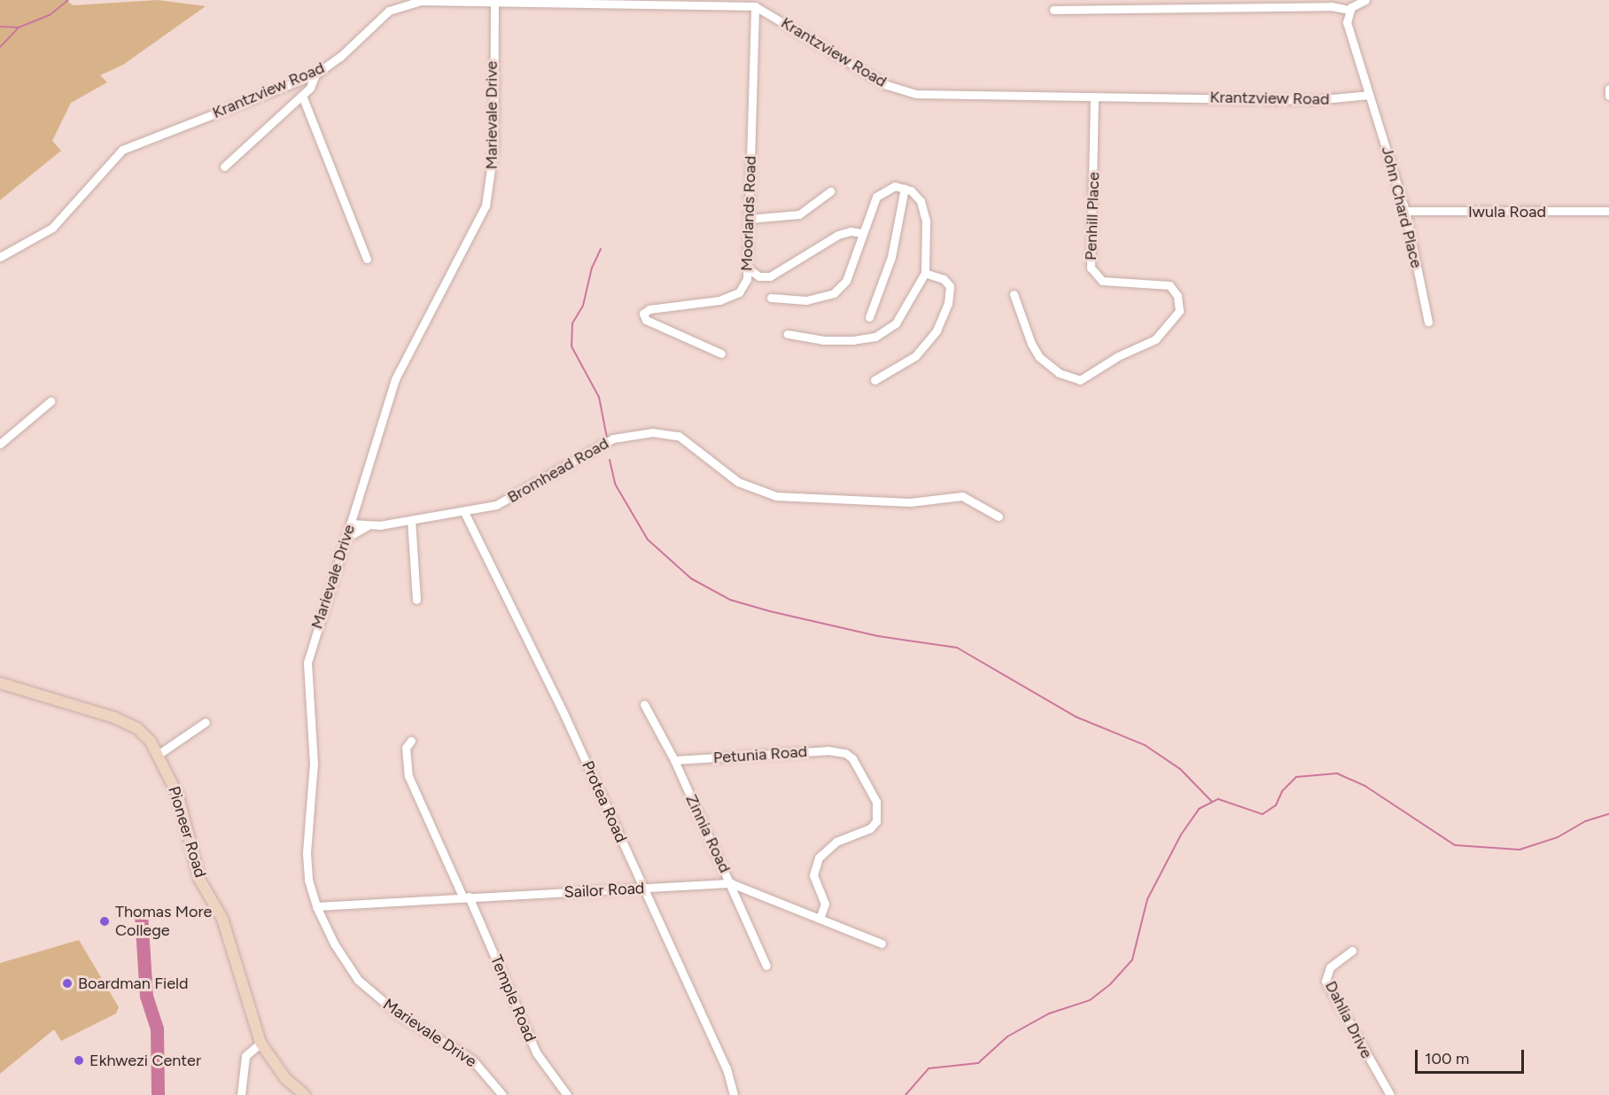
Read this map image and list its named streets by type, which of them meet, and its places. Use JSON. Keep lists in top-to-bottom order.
{
  "streets": {
    "main road": ["Pioneer Road"],
    "street": [
      "Krantzview Road",
      "Marievale Drive",
      "John Chard Place",
      "Iwula Road",
      "Moorlands Road",
      "Penhill Place",
      "Bromhead Road",
      "Petunia Road",
      "Protea Road",
      "Zinnia Road",
      "Sailor Road",
      "Temple Road",
      "Dahlia Drive"
    ]
  },
  "crossings": [
    ["Krantzview Road", "Marievale Drive"],
    ["Krantzview Road", "John Chard Place"],
    ["Krantzview Road", "Moorlands Road"],
    ["Krantzview Road", "Penhill Place"],
    ["Marievale Drive", "Bromhead Road"],
    ["Marievale Drive", "Sailor Road"],
    ["John Chard Place", "Iwula Road"],
    ["Bromhead Road", "Protea Road"],
    ["Petunia Road", "Zinnia Road"],
    ["Petunia Road", "Sailor Road"],
    ["Protea Road", "Sailor Road"],
    ["Zinnia Road", "Sailor Road"],
    ["Sailor Road", "Temple Road"]
  ],
  "places": ["Thomas More College", "Boardman Field", "Ekhwezi Center"],
  "scale_bar": "100 m"
}
